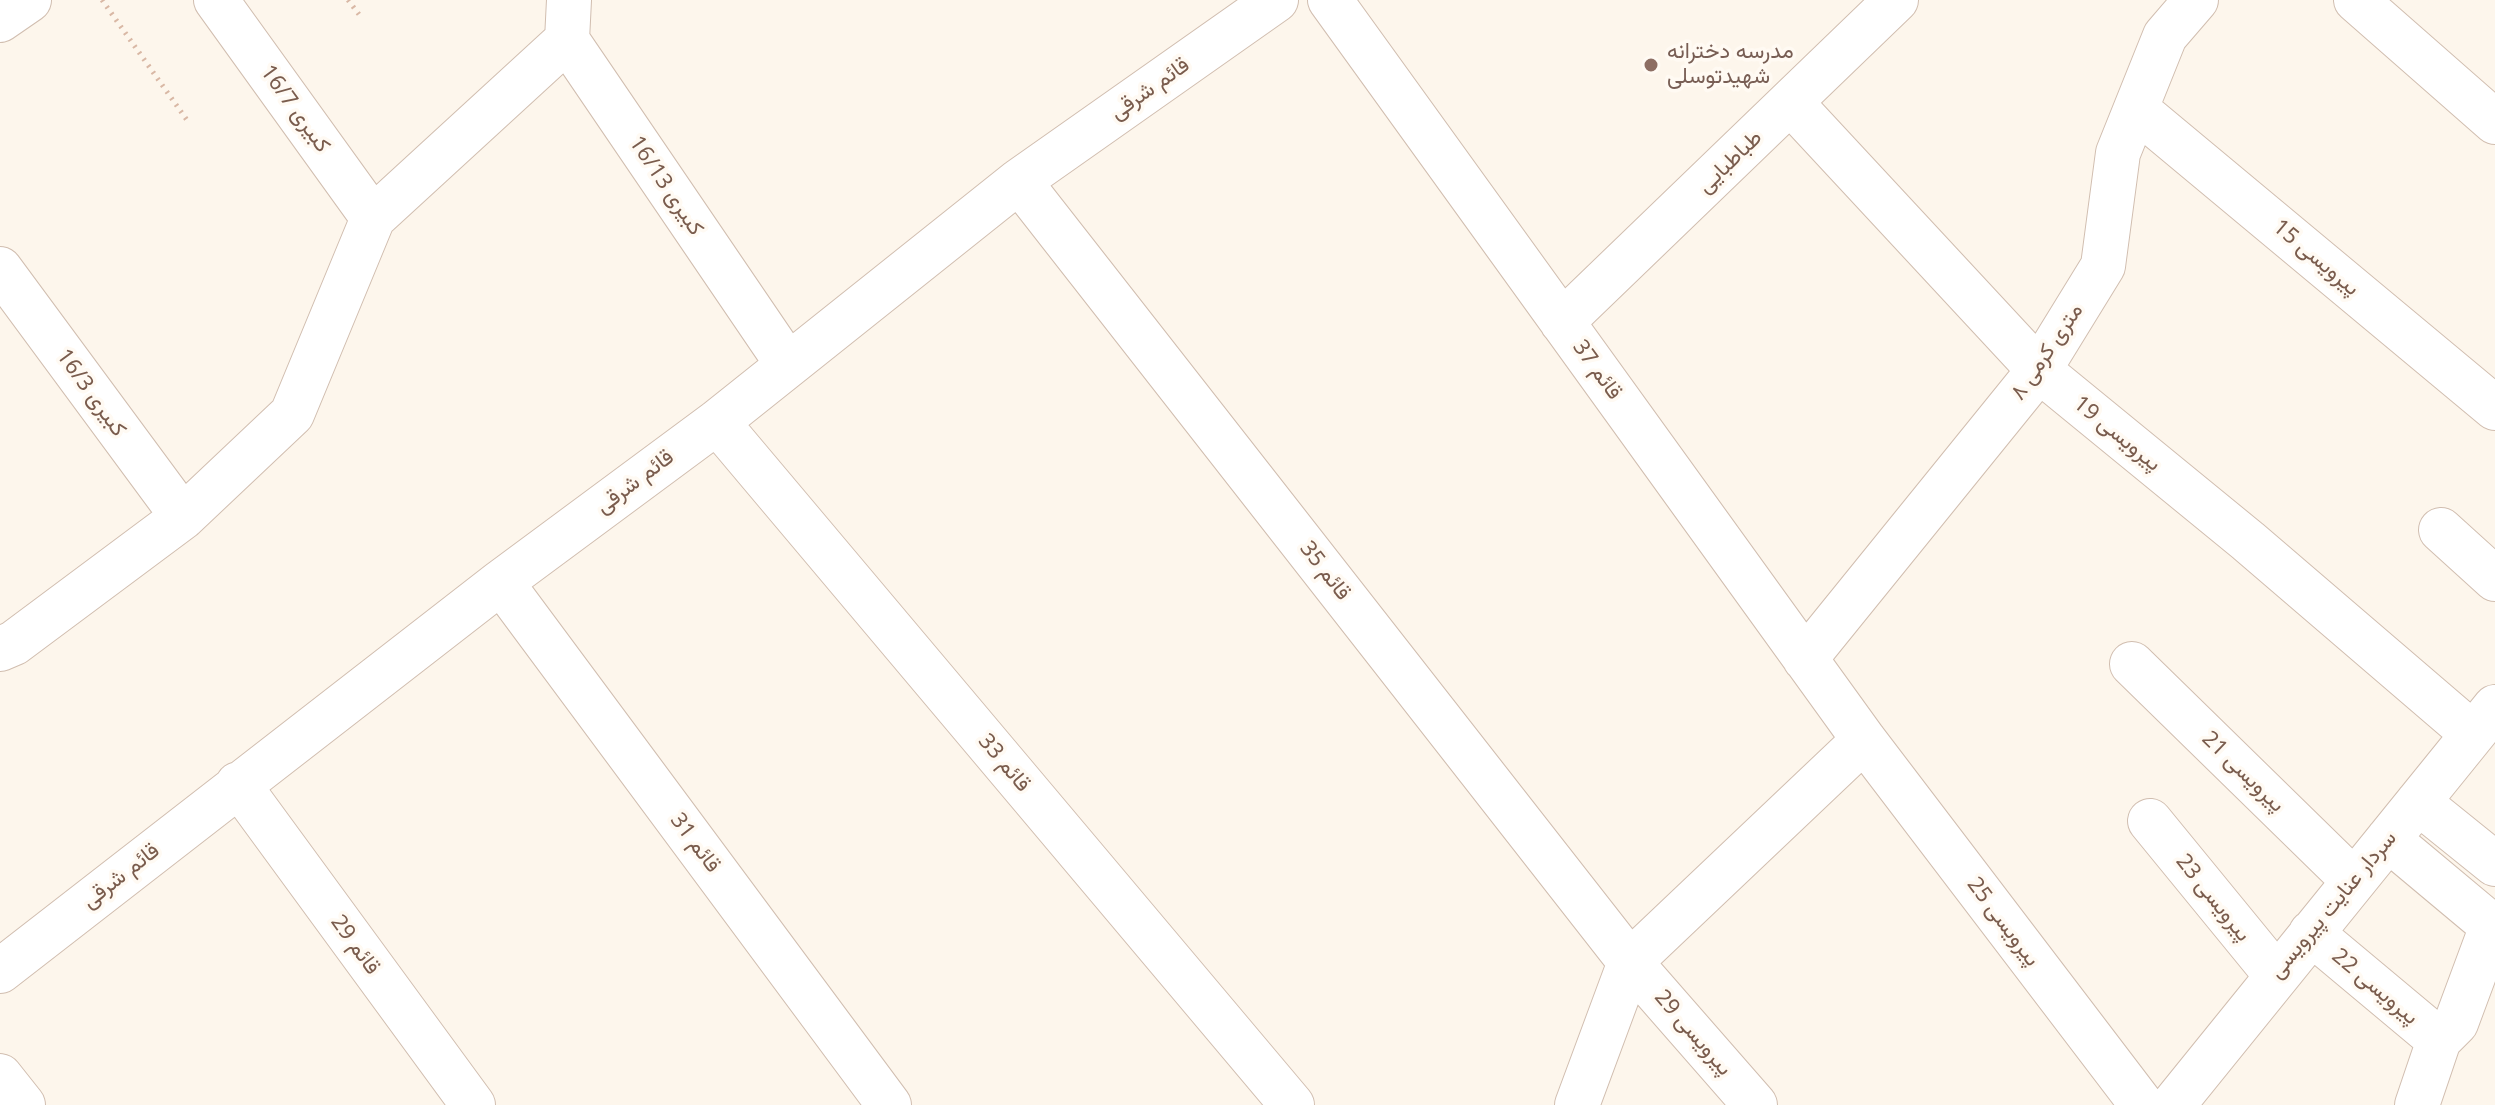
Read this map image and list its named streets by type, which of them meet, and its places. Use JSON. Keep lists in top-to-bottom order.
{
  "streets": {
    "street": [
      "قائم شرقی",
      "کبیری 16/7",
      "طباطبایی",
      "کبیری 16/13",
      "پیرویسی 15",
      "۸ متری کرمی",
      "قائم 37",
      "کبیری 16/3",
      "پیرویسی 19",
      "قائم 35",
      "قائم 33",
      "پیرویسی 21",
      "قائم 31",
      "پیرویسی 23",
      "سردار عنایت پیرویسی",
      "پیرویسی 25",
      "قائم 29",
      "پیرویسی 22",
      "پیرویسی 29"
    ]
  },
  "crossings": [
    ["قائم شرقی", "کبیری 16/13"],
    ["قائم شرقی", "قائم 35"],
    ["قائم شرقی", "قائم 33"],
    ["قائم شرقی", "قائم 31"],
    ["قائم شرقی", "قائم 29"],
    ["طباطبایی", "قائم 37"],
    ["طباطبایی", "پیرویسی 19"],
    ["پیرویسی 15", "۸ متری کرمی"],
    ["۸ متری کرمی", "قائم 37"],
    ["۸ متری کرمی", "پیرویسی 19"],
    ["قائم 37", "پیرویسی 25"],
    ["پیرویسی 19", "سردار عنایت پیرویسی"],
    ["قائم 35", "پیرویسی 29"],
    ["پیرویسی 21", "سردار عنایت پیرویسی"],
    ["پیرویسی 23", "سردار عنایت پیرویسی"],
    ["سردار عنایت پیرویسی", "پیرویسی 22"]
  ],
  "places": ["مدرسه دخترانه شهیدتوسلی"]
}
